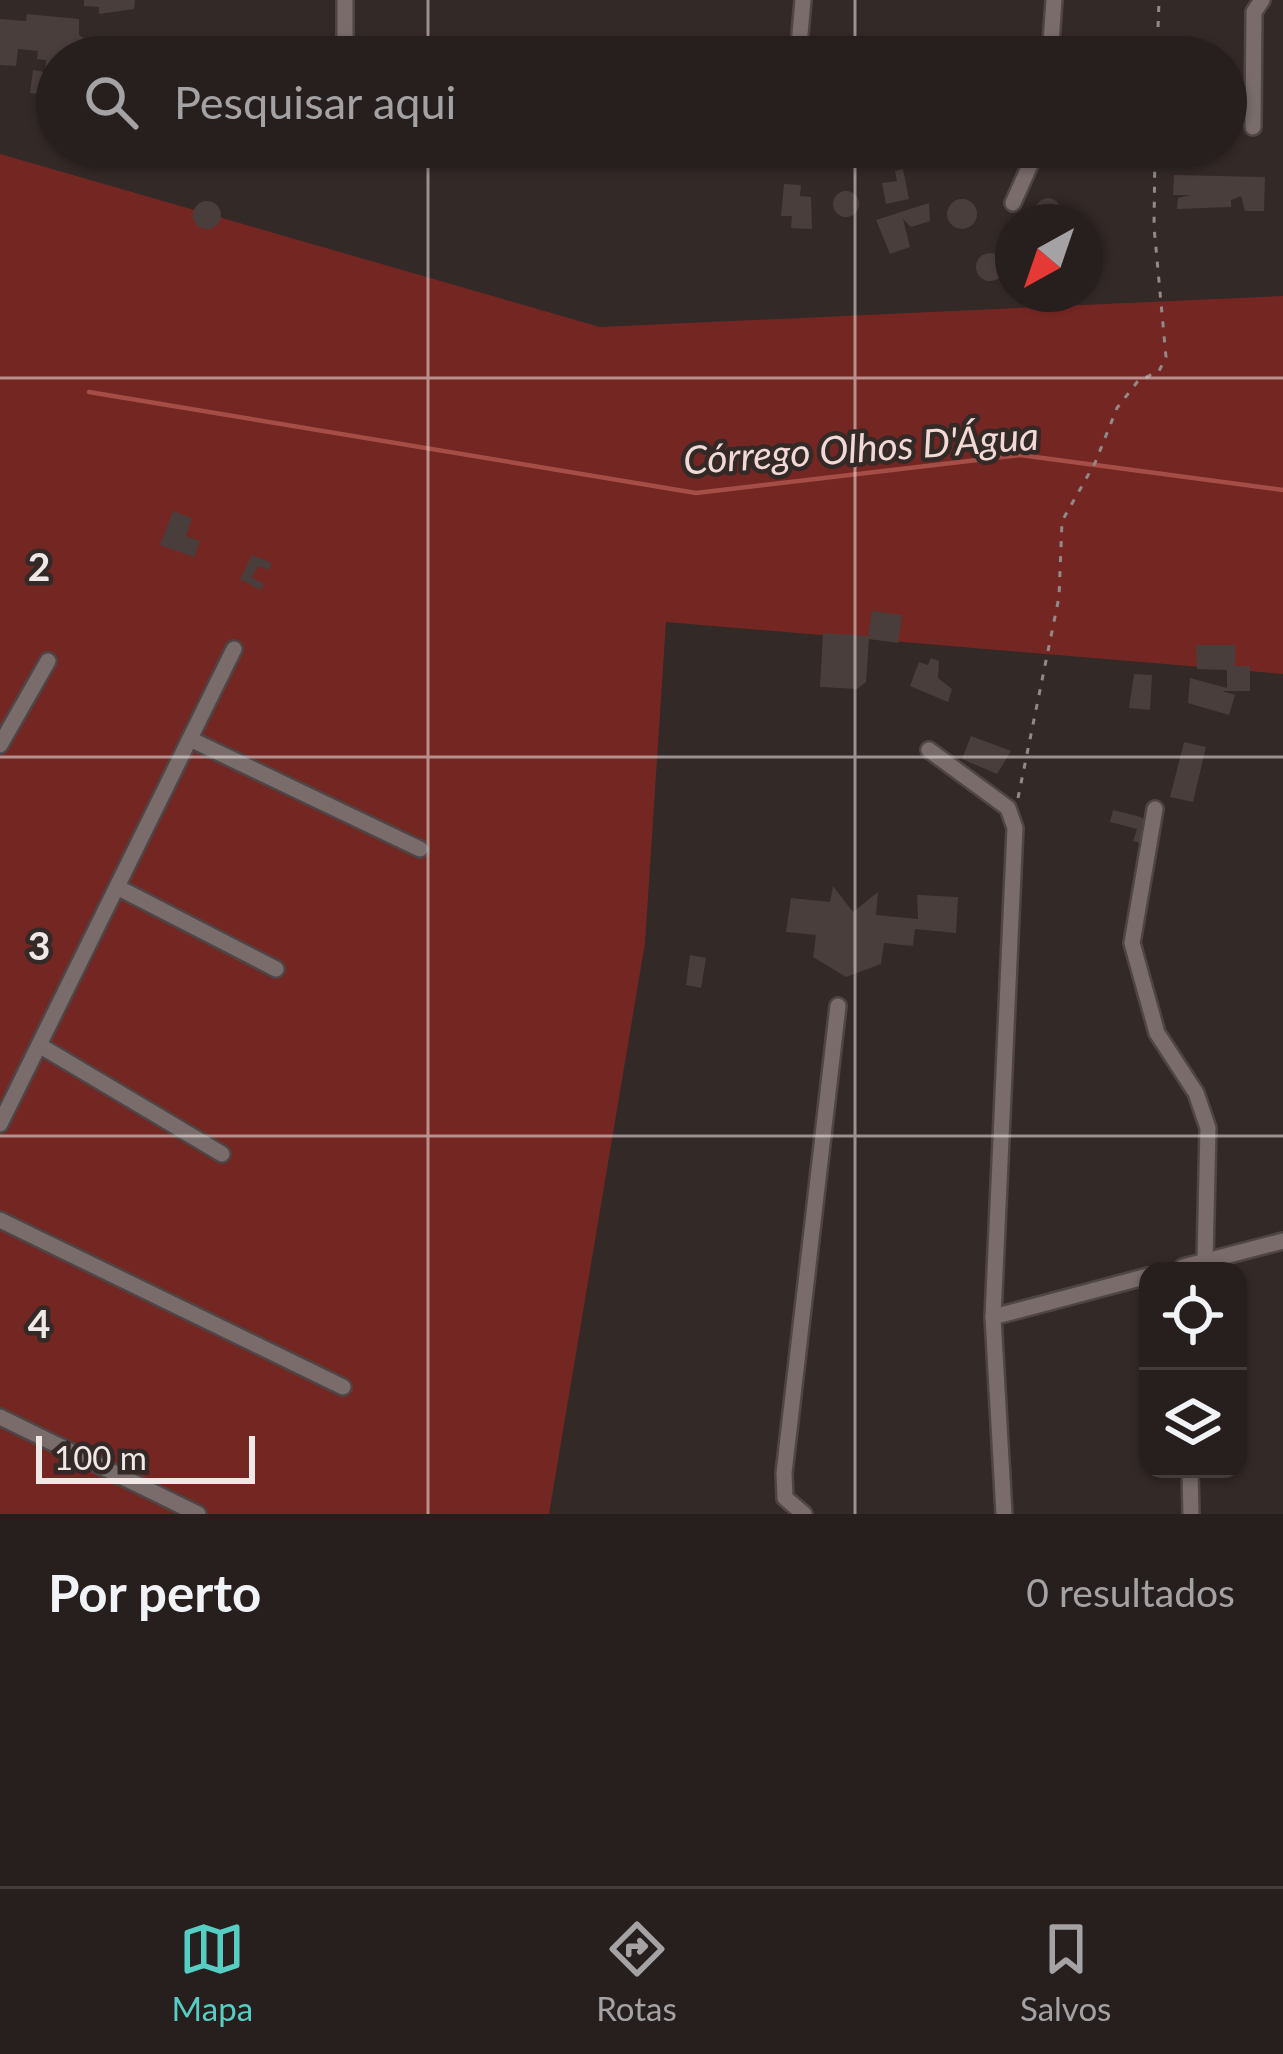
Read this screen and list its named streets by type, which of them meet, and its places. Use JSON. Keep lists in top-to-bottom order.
{
  "water": ["Córrego Olhos D'Água"],
  "scale_bar": "100 m",
  "north": "bottom left",
  "page": {
    "search": "Pesquisar aqui",
    "scale": "100 m",
    "heading": ["Por perto", "0 resultados"],
    "nav": ["Mapa", "Rotas", "Salvos"]
  },
  "grid": {
    "rows": ["2", "3", "4"]
  }
}
